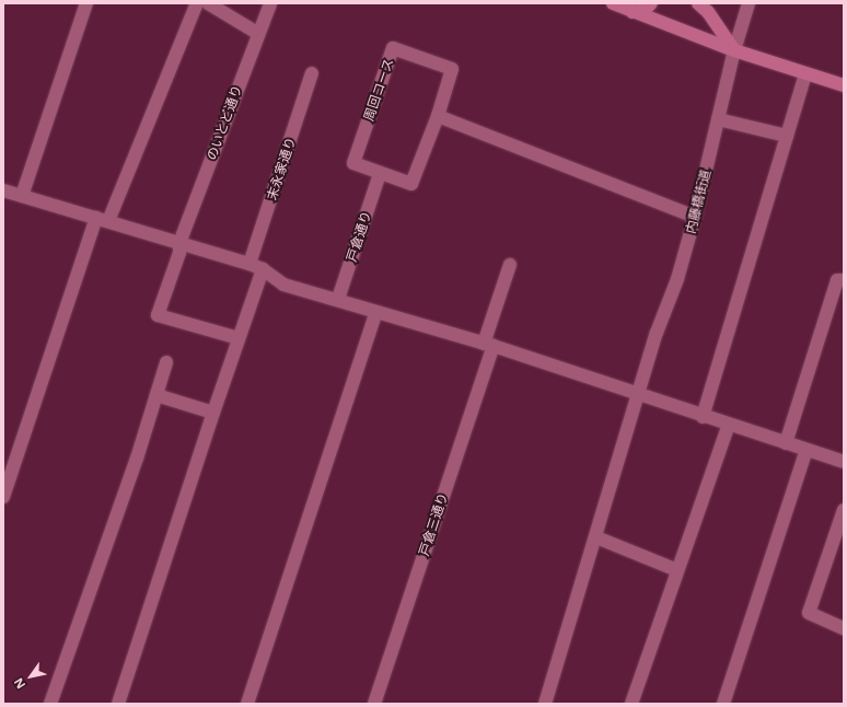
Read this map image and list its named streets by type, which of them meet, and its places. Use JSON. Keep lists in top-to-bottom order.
{
  "streets": {
    "street": [
      "周回コース",
      "のいとど通り",
      "末永家通り",
      "内藤橋街道",
      "戸倉通り",
      "戸倉三通り"
    ]
  },
  "crossings": [
    ["周回コース", "戸倉通り"]
  ],
  "north": "bottom left"
}
